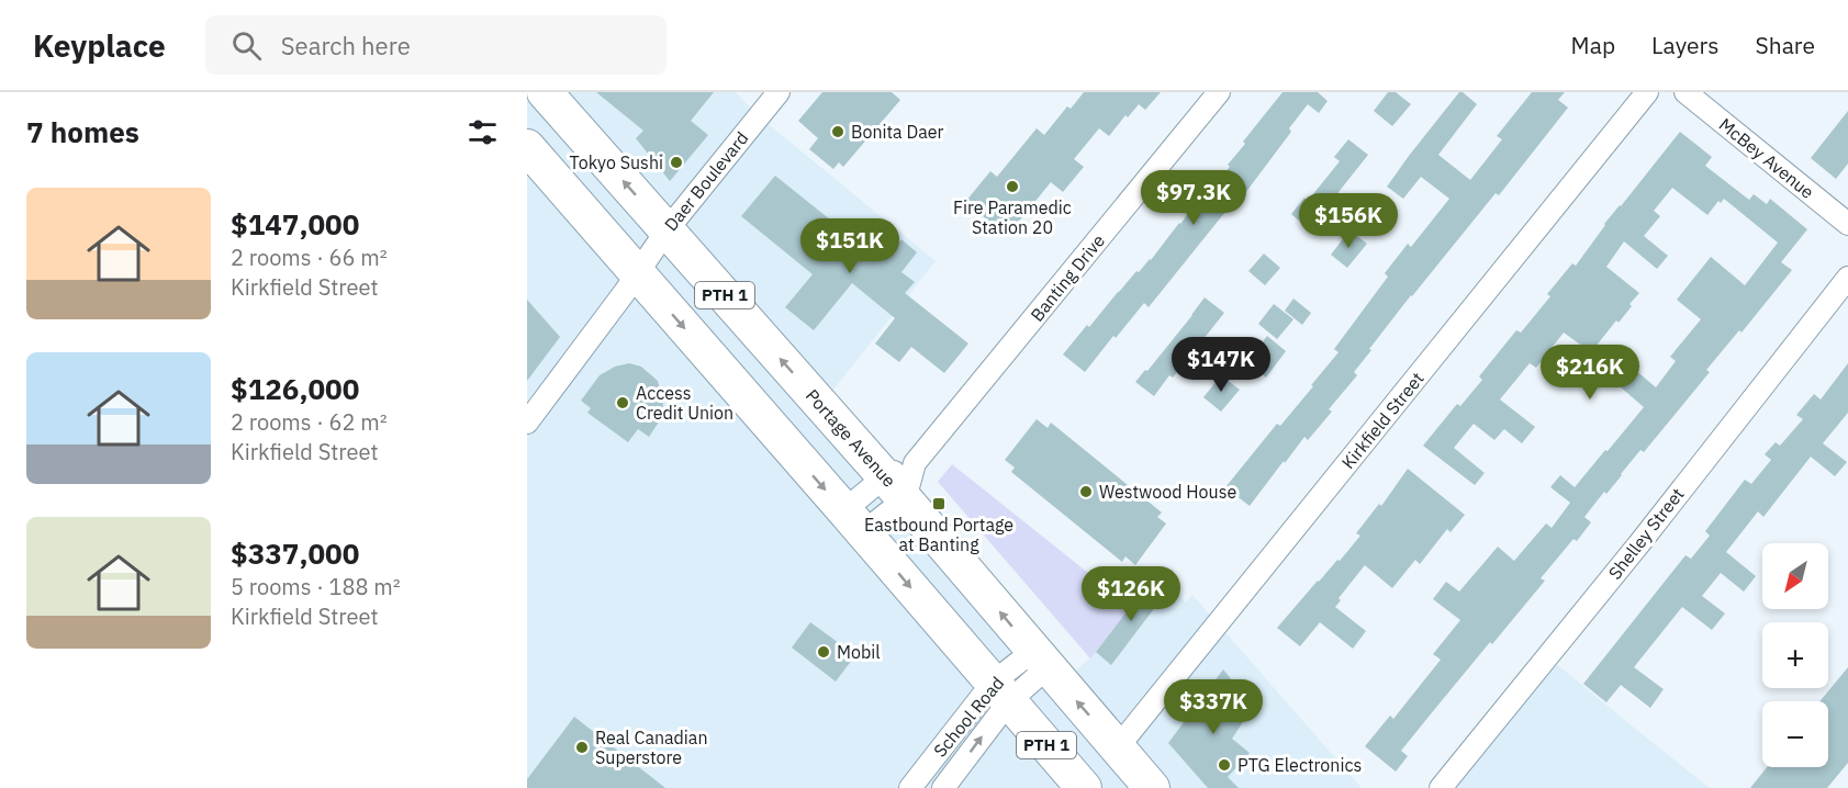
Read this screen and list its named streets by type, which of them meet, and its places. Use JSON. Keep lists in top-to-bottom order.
{
  "streets": {
    "highway": ["PTH 1", "Portage Avenue"],
    "street": [
      "McBey Avenue",
      "Daer Boulevard",
      "Banting Drive",
      "Kirkfield Street",
      "Shelley Street",
      "School Road"
    ]
  },
  "crossings": [
    ["Daer Boulevard", "PTH 1"],
    ["Daer Boulevard", "Portage Avenue"],
    ["Banting Drive", "PTH 1"],
    ["Banting Drive", "Portage Avenue"],
    ["PTH 1", "School Road"],
    ["Kirkfield Street", "Portage Avenue"],
    ["Portage Avenue", "School Road"]
  ],
  "places": {
    "other": [
      "Bonita Daer",
      "Tokyo Sushi",
      "Fire Paramedic Station 20",
      "Access Credit Union",
      "Westwood House",
      "Mobil",
      "Real Canadian Superstore",
      "PTG Electronics"
    ],
    "transit": ["Eastbound Portage at Banting"]
  },
  "north": "bottom left",
  "page": {
    "header": "Keyplace",
    "search": "Search here",
    "nav": ["Map", "Layers", "Share"],
    "heading": "7 homes",
    "price": [
      "$97.3K",
      "$156K",
      "$151K",
      "$147K",
      "$216K",
      "$126K",
      "$337K"
    ],
    "list": [
      {
        "name": "$147,000",
        "note": "2 rooms · 66 m² · Kirkfield Street"
      },
      {
        "name": "$126,000",
        "note": "2 rooms · 62 m² · Kirkfield Street"
      },
      {
        "name": "$337,000",
        "note": "5 rooms · 188 m² · Kirkfield Street"
      }
    ],
    "map_buttons": ["+", "−"]
  }
}
